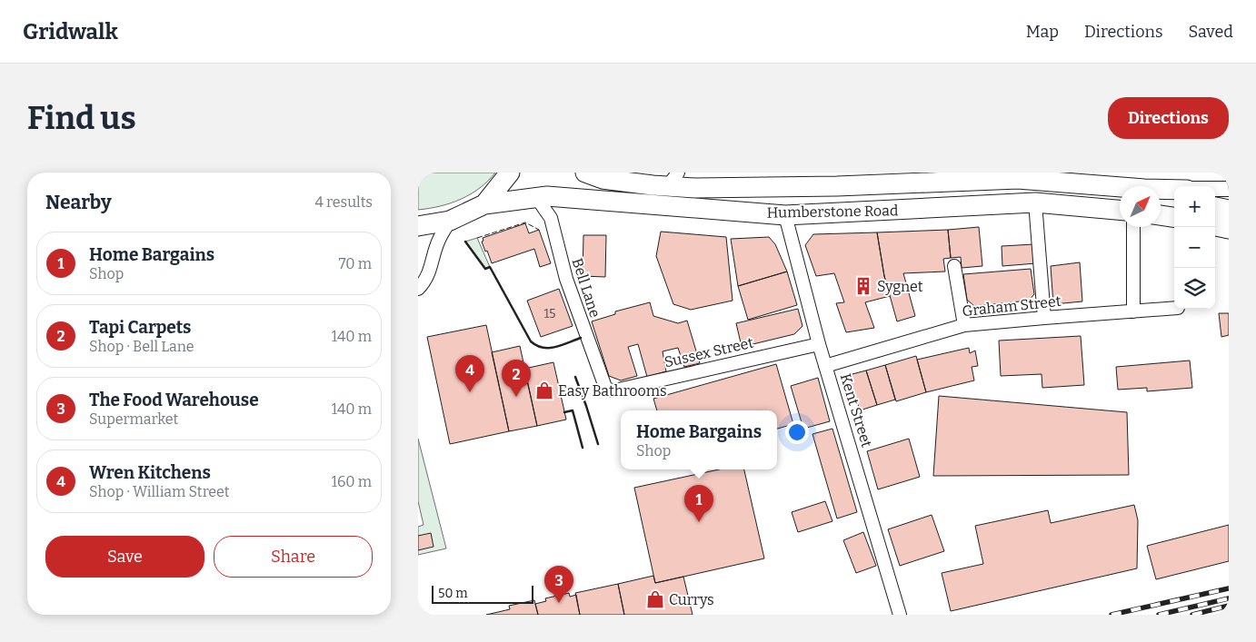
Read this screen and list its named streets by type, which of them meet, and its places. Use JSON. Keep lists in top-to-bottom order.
{
  "streets": {
    "main road": ["Humberstone Road"],
    "street": [
      "Bell Lane",
      "Graham Street",
      "Sussex Street",
      "Kent Street"
    ]
  },
  "crossings": [
    ["Humberstone Road", "Bell Lane"],
    ["Humberstone Road", "Kent Street"],
    ["Bell Lane", "Sussex Street"],
    ["Graham Street", "Kent Street"],
    ["Sussex Street", "Kent Street"]
  ],
  "places": {
    "building": ["Sygnet"],
    "shop": ["Easy Bathrooms", "Currys"]
  },
  "house_numbers": ["15"],
  "scale_bar": "50 m",
  "north": "top right",
  "page": {
    "header": "Gridwalk",
    "nav": ["Map", "Directions", "Saved"],
    "buttons": [
      "Directions",
      ["Save", "Share"]
    ],
    "title": "Find us",
    "heading": ["Nearby", "4 results"],
    "map_buttons": ["+", "−"],
    "list": [
      {
        "mark": "1",
        "name": "Home Bargains",
        "note": "Shop",
        "value": "70 m"
      },
      {
        "mark": "2",
        "name": "Tapi Carpets",
        "note": "Shop · Bell Lane",
        "value": "140 m"
      },
      {
        "mark": "3",
        "name": "The Food Warehouse",
        "note": "Supermarket",
        "value": "140 m"
      },
      {
        "mark": "4",
        "name": "Wren Kitchens",
        "note": "Shop · William Street",
        "value": "160 m"
      }
    ],
    "pins": [
      "4",
      "2",
      "1",
      "3"
    ],
    "popup": ["Home Bargains", "Shop"],
    "scale": "50 m"
  }
}
